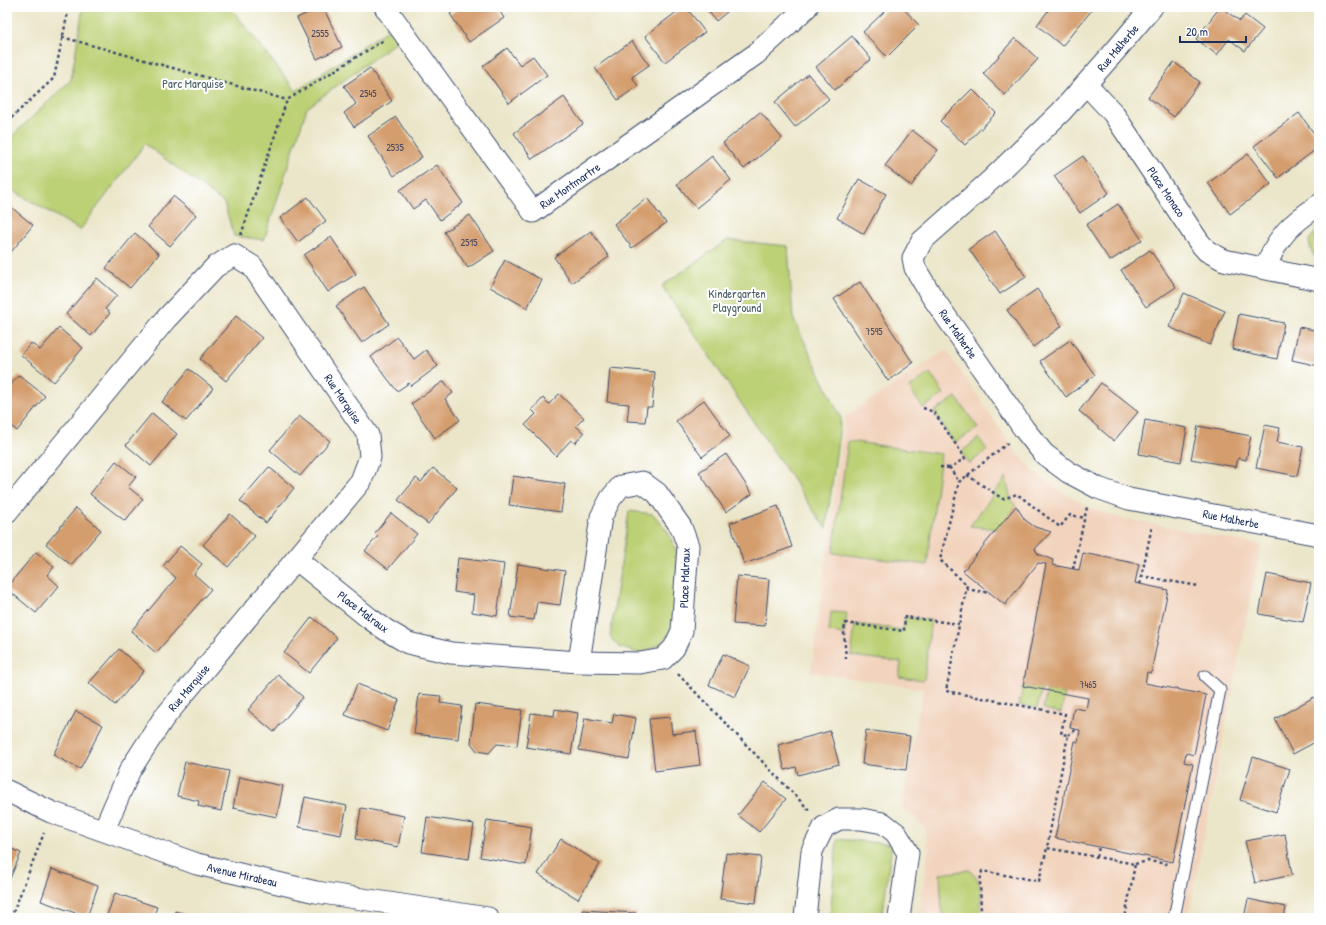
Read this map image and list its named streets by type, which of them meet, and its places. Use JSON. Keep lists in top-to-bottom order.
{
  "streets": {
    "street": [
      "Rue Malherbe",
      "Rue Montmartre",
      "Place Monaco",
      "Rue Marquise",
      "Place Malraux",
      "Avenue Mirabeau"
    ]
  },
  "crossings": [
    ["Rue Malherbe", "Place Monaco"],
    ["Rue Marquise", "Place Malraux"],
    ["Rue Marquise", "Avenue Mirabeau"]
  ],
  "parks": ["Parc Marquise", "Kindergarten Playground"],
  "house_numbers": [
    "2555",
    "2545",
    "2535",
    "2515",
    "7595",
    "7465"
  ],
  "scale_bar": "20 m"
}
